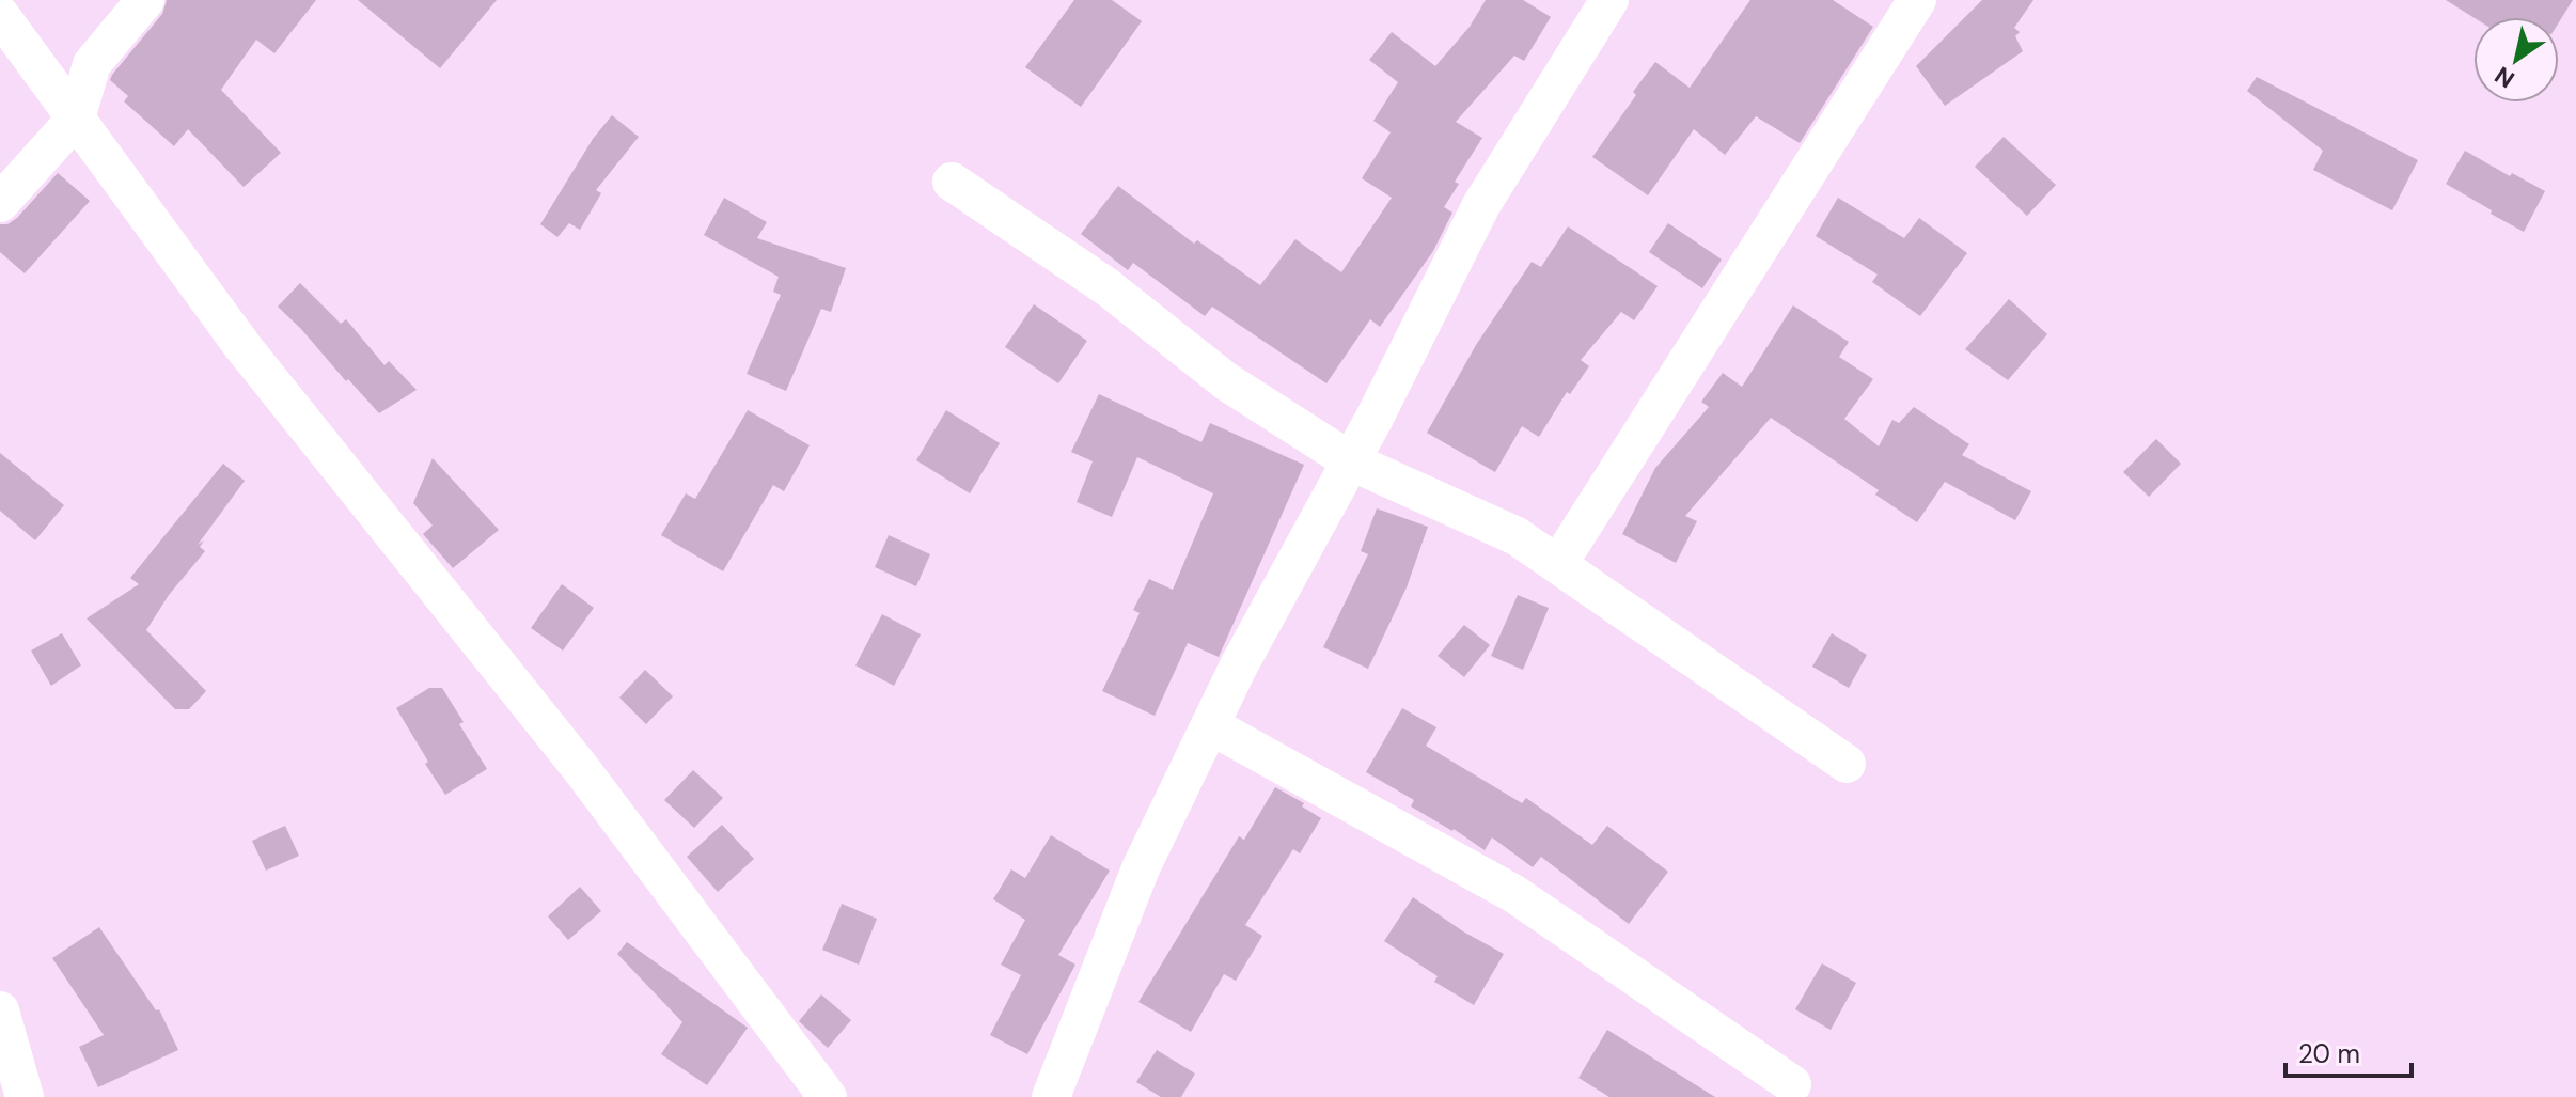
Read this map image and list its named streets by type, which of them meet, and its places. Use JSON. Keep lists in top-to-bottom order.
{
  "scale_bar": "20 m",
  "north": "bottom left"
}
